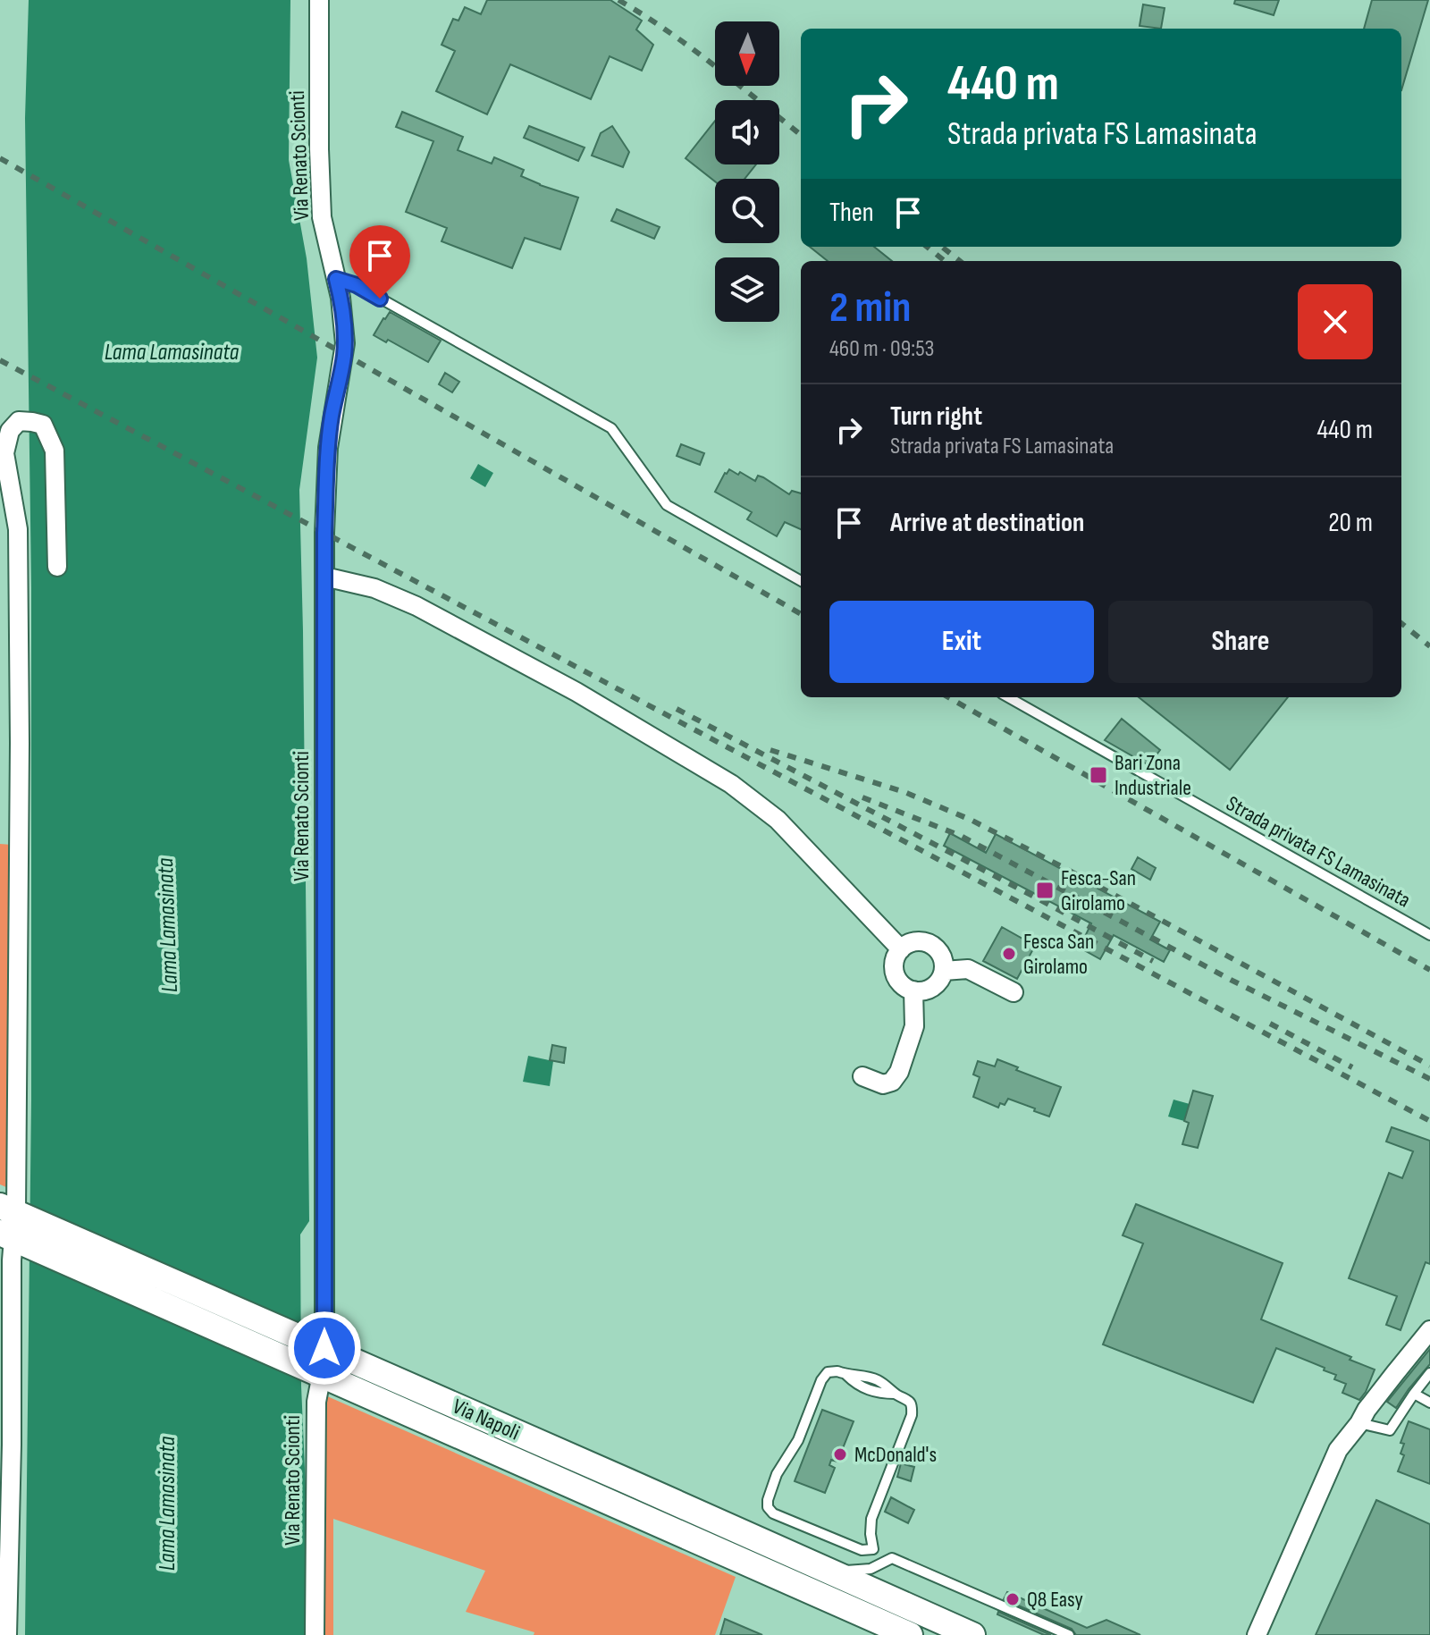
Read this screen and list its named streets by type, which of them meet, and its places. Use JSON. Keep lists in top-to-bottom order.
{
  "streets": {
    "main road": ["Via Napoli"],
    "street": ["Via Renato Scionti"],
    "lane": ["Strada privata FS Lamasinata"]
  },
  "crossings": [
    ["Via Renato Scionti", "Via Napoli"]
  ],
  "water": ["Lama Lamasinata"],
  "places": {
    "transit": ["Bari Zona Industriale", "Fesca-San Girolamo"],
    "other": ["Fesca San Girolamo", "McDonald's", "Q8 Easy"]
  },
  "north": "bottom",
  "page": {
    "turn": ["440 m", "Strada privata FS Lamasinata"],
    "then": "Then",
    "heading": ["2 min", "460 m · 09:53"],
    "list": [
      {
        "name": "Turn right",
        "note": "Strada privata FS Lamasinata",
        "value": "440 m"
      },
      {
        "name": "Arrive at destination",
        "value": "20 m"
      }
    ],
    "buttons": ["Exit", "Share"]
  }
}
